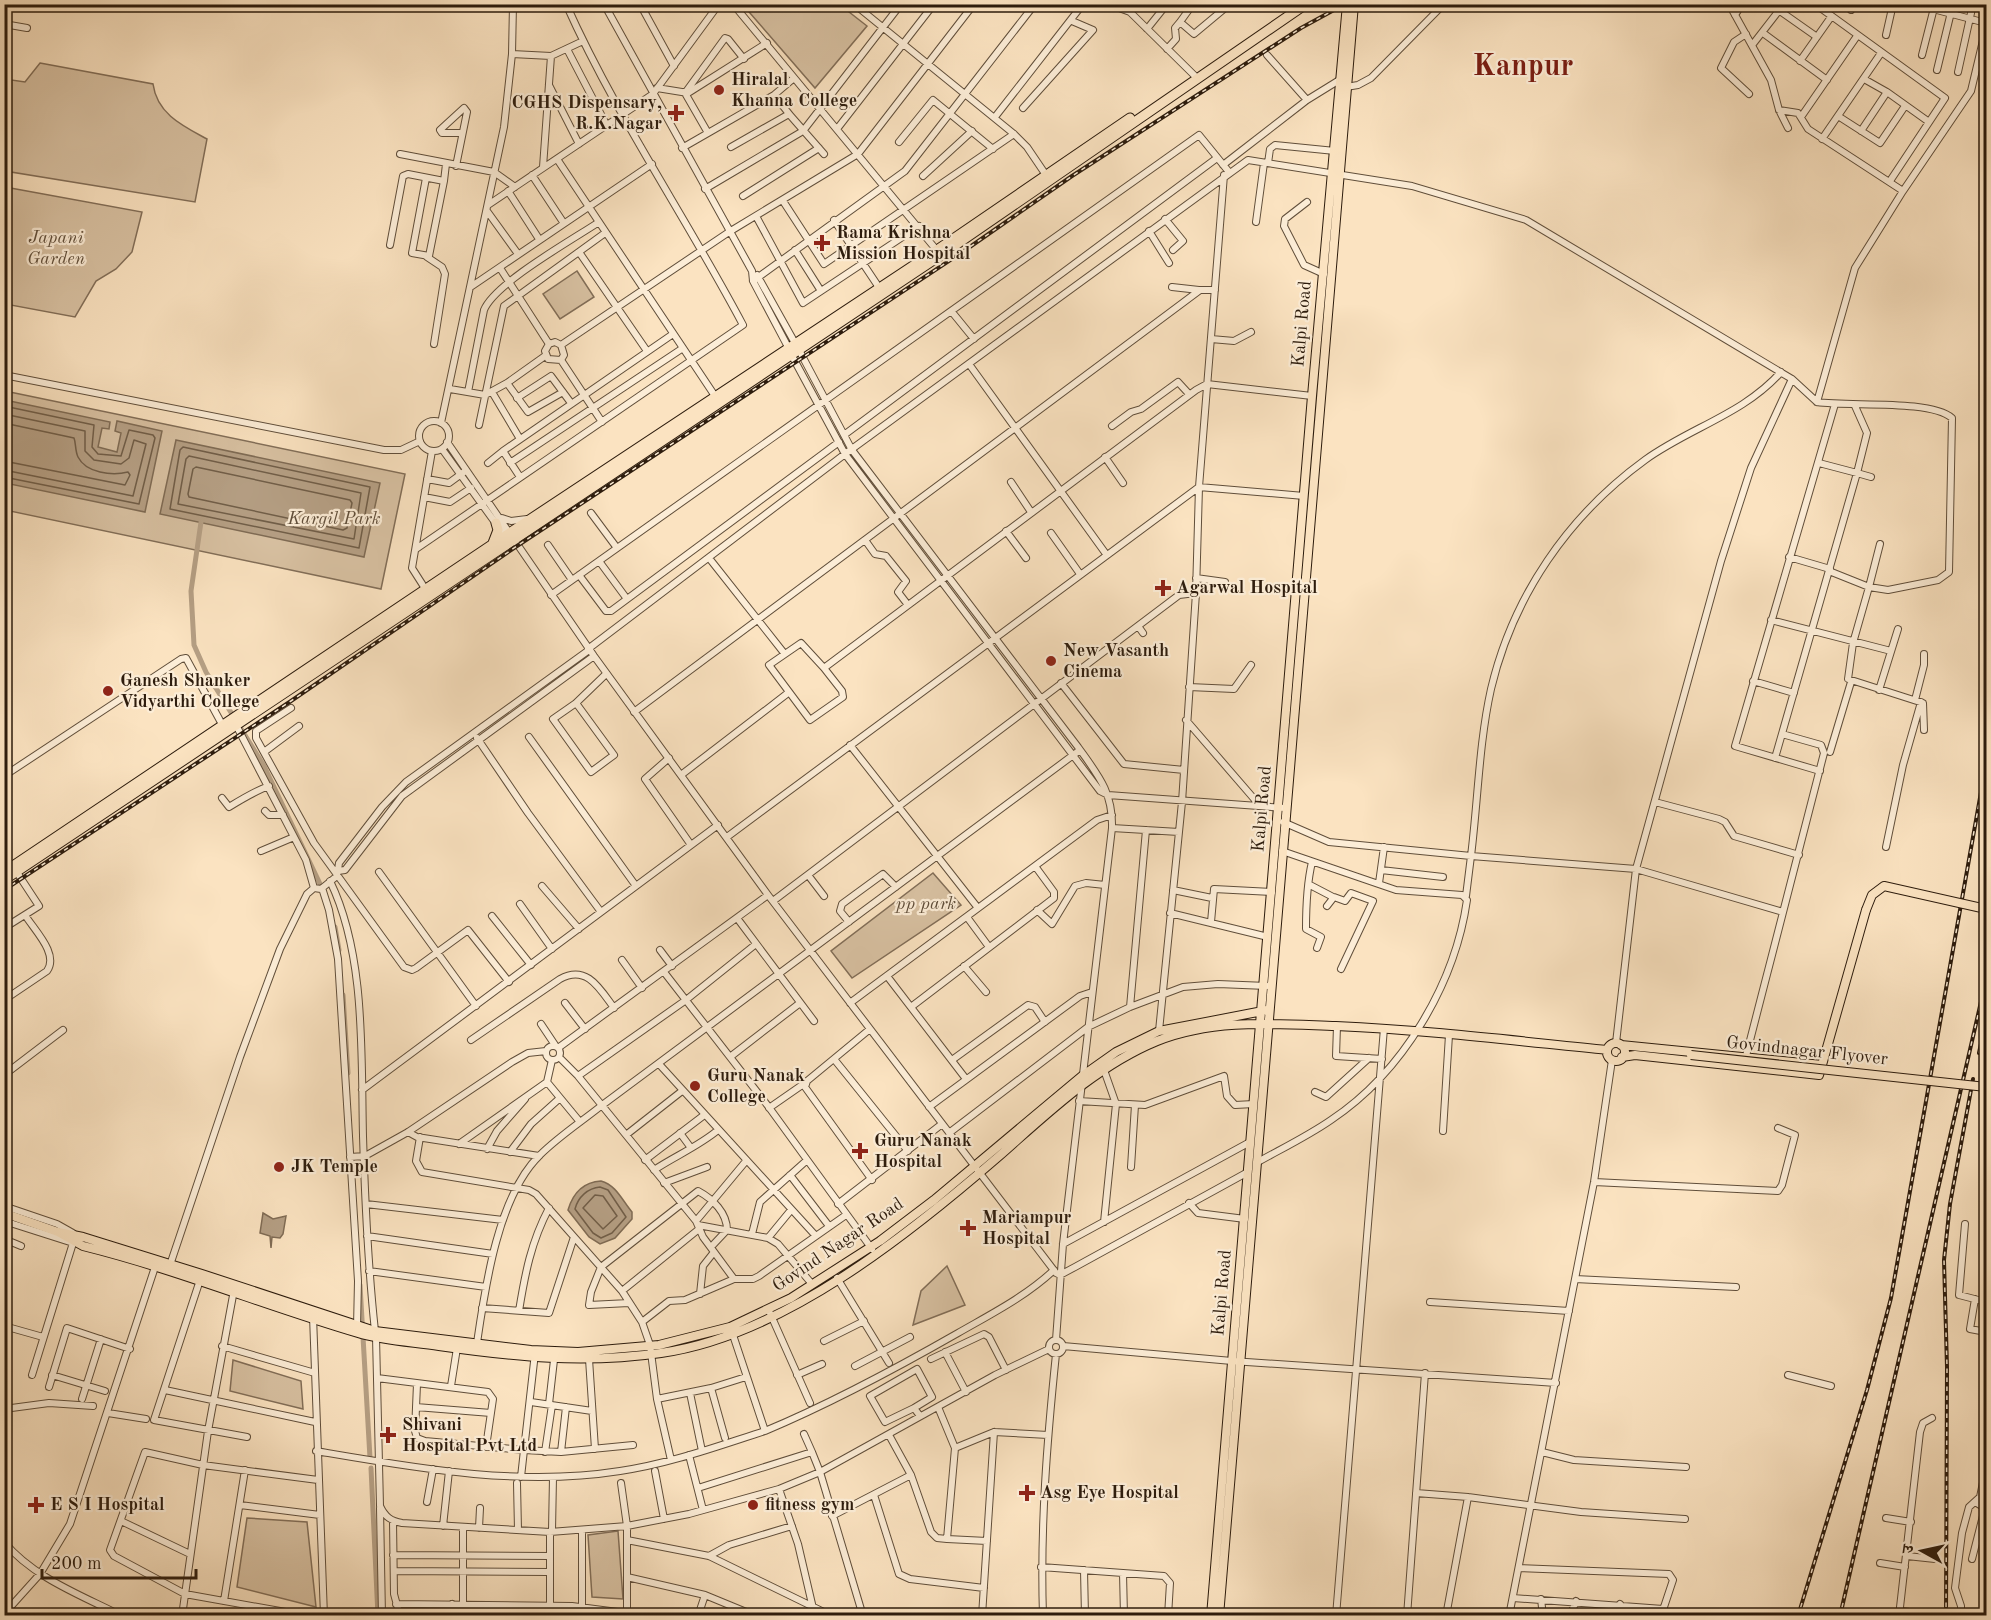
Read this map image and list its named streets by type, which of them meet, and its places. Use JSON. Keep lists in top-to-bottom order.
{
  "streets": {
    "main road": ["Kalpi Road", "Govindnagar Flyover", "Govind Nagar Road"]
  },
  "crossings": [
    ["Kalpi Road", "Govind Nagar Road"]
  ],
  "districts": ["Kanpur"],
  "parks": ["Japani Garden", "Kargil Park", "pp park"],
  "places": {
    "other": [
      "Hiralal Khanna College",
      "New Vasanth Cinema",
      "Ganesh Shanker Vidyarthi College",
      "Guru Nanak College",
      "JK Temple",
      "fitness gym"
    ],
    "health": [
      "CGHS Dispensary, R.K.Nagar",
      "Rama Krishna Mission Hospital",
      "Agarwal Hospital",
      "Guru Nanak Hospital",
      "Mariampur Hospital",
      "Shivani Hospital Pvt Ltd",
      "Asg Eye Hospital",
      "E S I Hospital"
    ]
  },
  "scale_bar": "200 m",
  "north": "left"
}
